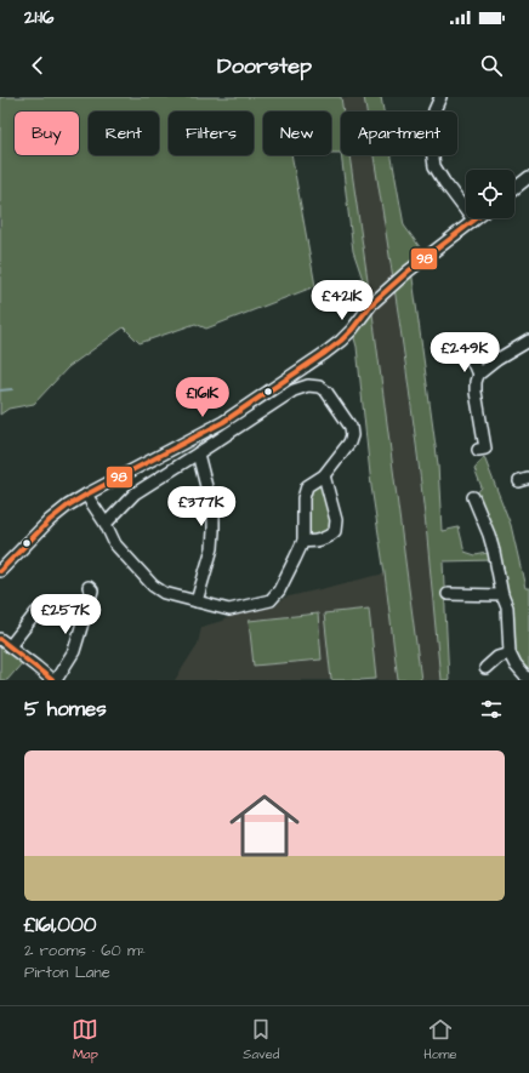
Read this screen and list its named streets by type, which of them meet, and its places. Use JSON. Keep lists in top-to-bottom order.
{
  "lines": ["transit line 98"],
  "page": {
    "status": "21:16",
    "header": "Doorstep",
    "chip": [
      "Buy",
      "Rent",
      "Filters",
      "New",
      "Apartment"
    ],
    "price": [
      "£421K",
      "£249K",
      "£161K",
      "£377K",
      "£257K"
    ],
    "heading": "5 homes",
    "list": [
      {
        "name": "£161,000",
        "note": "2 rooms · 60 m² · Pirton Lane"
      }
    ],
    "tabs": ["Map", "Saved", "Home"]
  }
}
